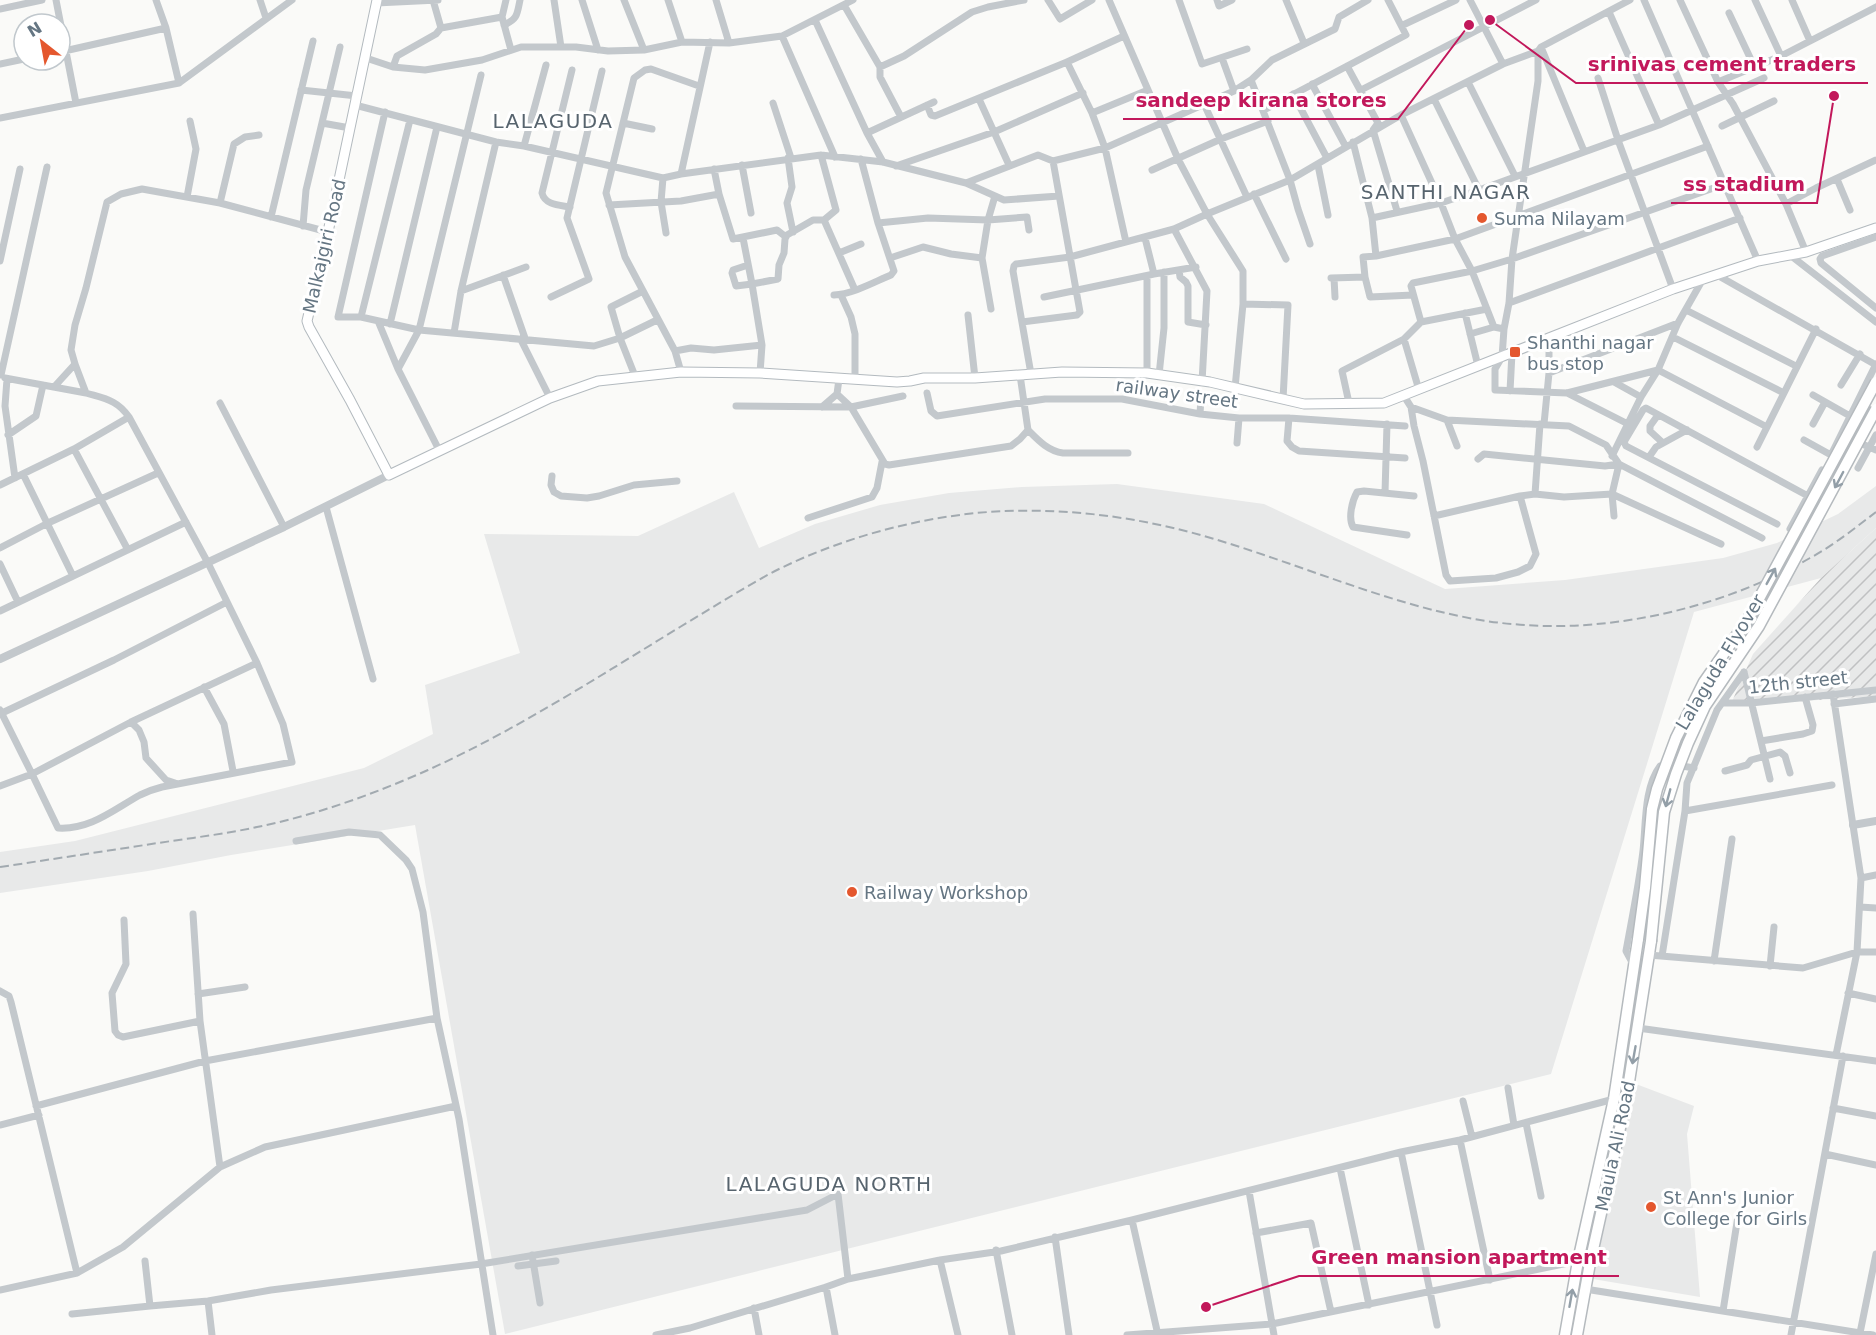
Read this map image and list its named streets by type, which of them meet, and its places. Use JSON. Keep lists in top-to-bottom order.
{
  "streets": {
    "main road": ["Malkajgiri Road", "Lalaguda Flyover", "Maula Ali Road"],
    "street": ["railway street", "12th street"]
  },
  "crossings": [
    ["Lalaguda Flyover", "Maula Ali Road"]
  ],
  "districts": ["LALAGUDA", "SANTHI NAGAR", "LALAGUDA NORTH"],
  "places": {
    "other": [
      "srinivas cement traders",
      "sandeep kirana stores",
      "ss stadium",
      "Suma Nilayam",
      "Railway Workshop",
      "St Ann's Junior College for Girls",
      "Green mansion apartment"
    ],
    "transit": ["Shanthi nagar bus stop"]
  },
  "north": "top left"
}
